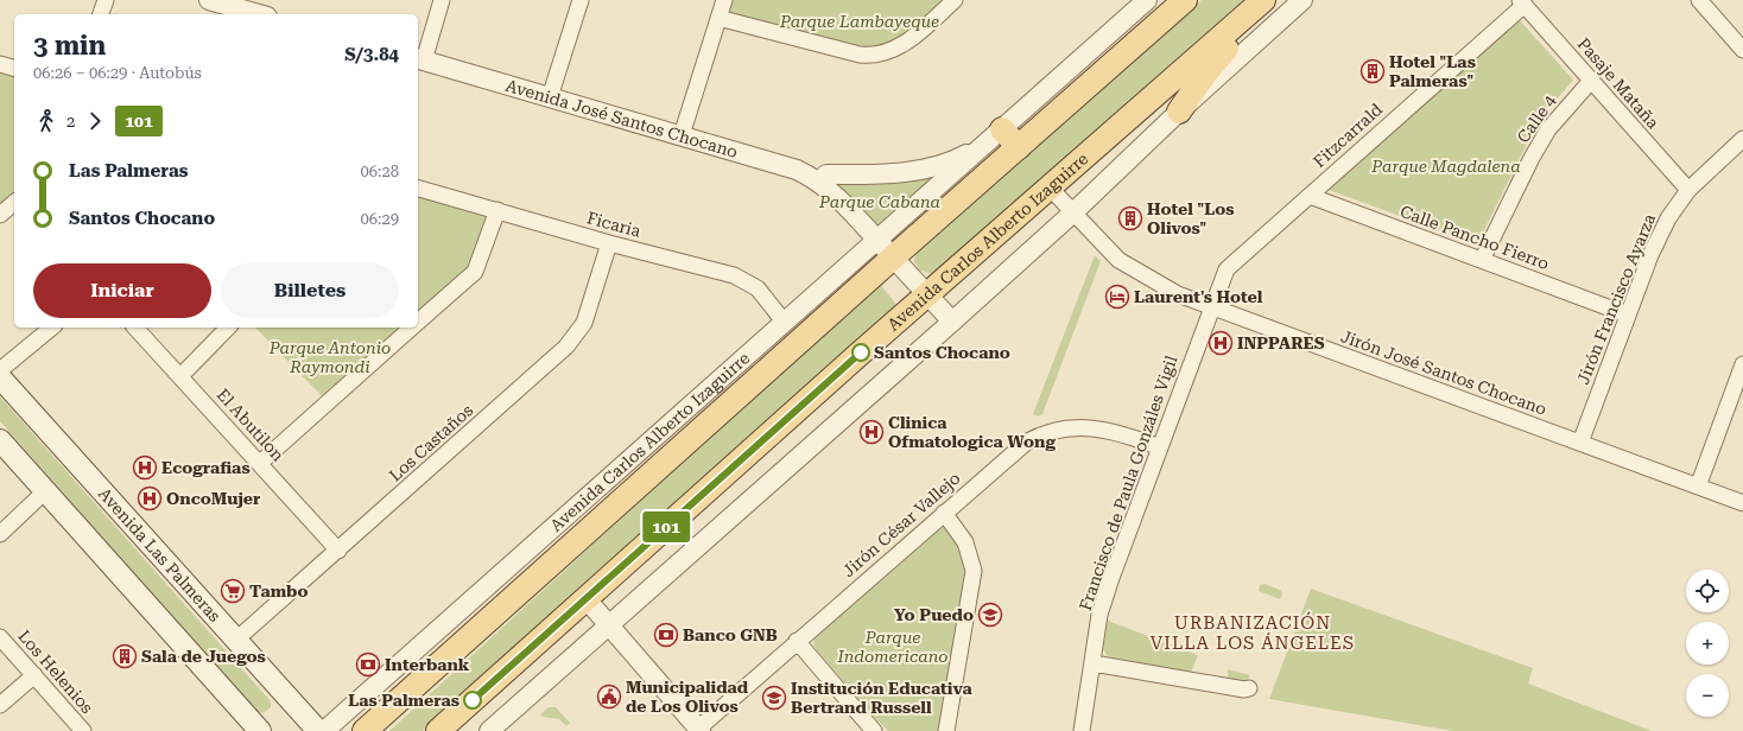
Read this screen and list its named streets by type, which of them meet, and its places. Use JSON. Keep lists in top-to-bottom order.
{
  "streets": {
    "main road": ["Avenida Carlos Alberto Izaguirre", "Avenida Las Palmeras"],
    "street": [
      "Pasaje Mataña",
      "Avenida José Santos Chocano",
      "Calle 4",
      "Fitzcarrald",
      "Ficaria",
      "Calle Pancho Fierro",
      "Jirón Francisco Ayarza",
      "Jirón José Santos Chocano",
      "El Abutilon",
      "Los Castaños",
      "Francisco de Paula Gonzáles Vigil",
      "Jirón César Vallejo",
      "Los Helenios"
    ]
  },
  "crossings": [
    ["Pasaje Mataña", "Calle 4"],
    ["Pasaje Mataña", "Fitzcarrald"],
    ["Pasaje Mataña", "Jirón Francisco Ayarza"],
    ["Avenida José Santos Chocano", "Avenida Carlos Alberto Izaguirre"],
    ["Calle 4", "Calle Pancho Fierro"],
    ["Fitzcarrald", "Calle Pancho Fierro"],
    ["Fitzcarrald", "Jirón José Santos Chocano"],
    ["Fitzcarrald", "Francisco de Paula Gonzáles Vigil"],
    ["Ficaria", "Avenida Carlos Alberto Izaguirre"],
    ["Ficaria", "Los Castaños"],
    ["Calle Pancho Fierro", "Jirón Francisco Ayarza"],
    ["Avenida Carlos Alberto Izaguirre", "Jirón José Santos Chocano"],
    ["Jirón Francisco Ayarza", "Jirón José Santos Chocano"],
    ["Jirón José Santos Chocano", "Francisco de Paula Gonzáles Vigil"],
    ["El Abutilon", "Los Castaños"],
    ["Los Castaños", "Avenida Las Palmeras"],
    ["Francisco de Paula Gonzáles Vigil", "Jirón César Vallejo"]
  ],
  "districts": ["URBANIZACIÓN VILLA LOS ÁNGELES"],
  "parks": [
    "Parque Lambayeque",
    "Parque Magdalena",
    "Parque Cabana",
    "Parque Antonio Raymondi",
    "Parque Indomericano"
  ],
  "places": {
    "building": ["Hotel \"Las Palmeras\"", "Hotel \"Los Olivos\"", "Sala de Juegos"],
    "hotel": ["Laurent's Hotel"],
    "hospital": [
      "INPPARES",
      "Clinica Ofmatologica Wong",
      "Ecografias",
      "OncoMujer"
    ],
    "other": ["Santos Chocano", "Las Palmeras"],
    "supermarket": ["Tambo"],
    "school or university": ["Yo Puedo", "Institución Educativa Bertrand Russell"],
    "bank": ["Banco GNB", "Interbank"],
    "public building": ["Municipalidad de Los Olivos"]
  },
  "lines": ["bus line 101"],
  "page": {
    "on_map": "101",
    "heading": ["3 min", "06:26 – 06:29 · Autobús", "S/3.84"],
    "legs": ["2", "101"],
    "list": [
      {
        "name": "Las Palmeras",
        "value": "06:28"
      },
      {
        "name": "Santos Chocano",
        "value": "06:29"
      }
    ],
    "buttons": ["Iniciar", "Billetes"],
    "map_buttons": ["+", "−"]
  }
}
